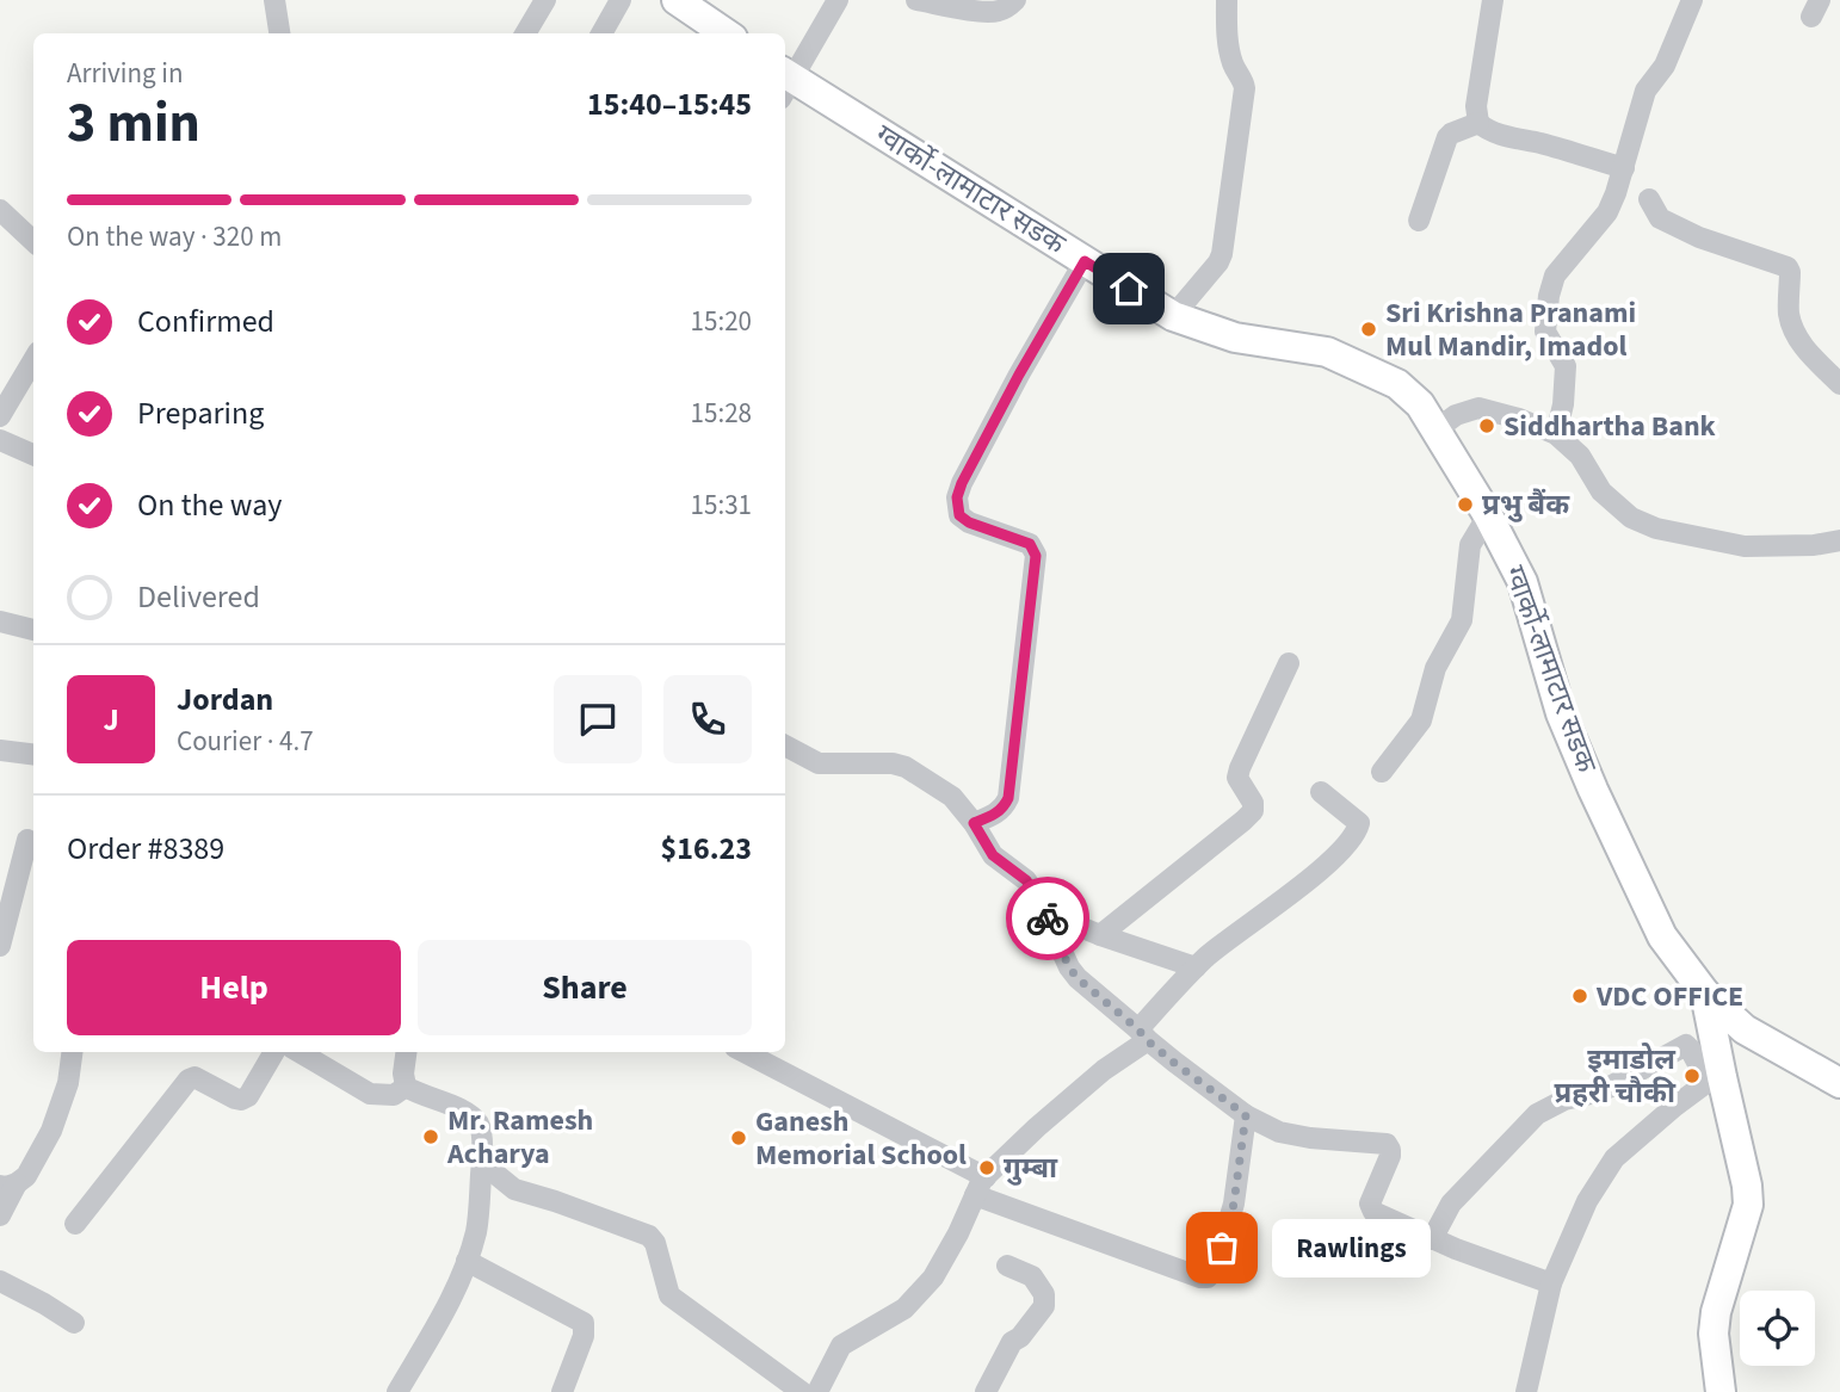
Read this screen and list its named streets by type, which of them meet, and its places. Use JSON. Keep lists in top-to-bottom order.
{
  "streets": {
    "main road": ["ग्वार्को-लामाटार सडक"]
  },
  "places": [
    "Sri Krishna Pranami Mul Mandir, Imadol",
    "Siddhartha Bank",
    "प्रभु बैंक",
    "VDC OFFICE",
    "इमाडोल प्रहरी चौकी",
    "Mr. Ramesh Acharya",
    "Ganesh Memorial School",
    "गुम्बा",
    "Rawlings"
  ],
  "page": {
    "heading": ["3 min", "Arriving in", "15:40–15:45"],
    "panel": [
      "Jordan",
      "Courier · 4.7",
      "Order #8389",
      "$16.23"
    ],
    "bar": "On the way · 320 m",
    "list": [
      ["Confirmed", "15:20"],
      ["Preparing", "15:28"],
      ["On the way", "15:31"],
      "Delivered"
    ],
    "round": "J",
    "buttons": ["Help", "Share"],
    "bubble": "Rawlings"
  }
}
